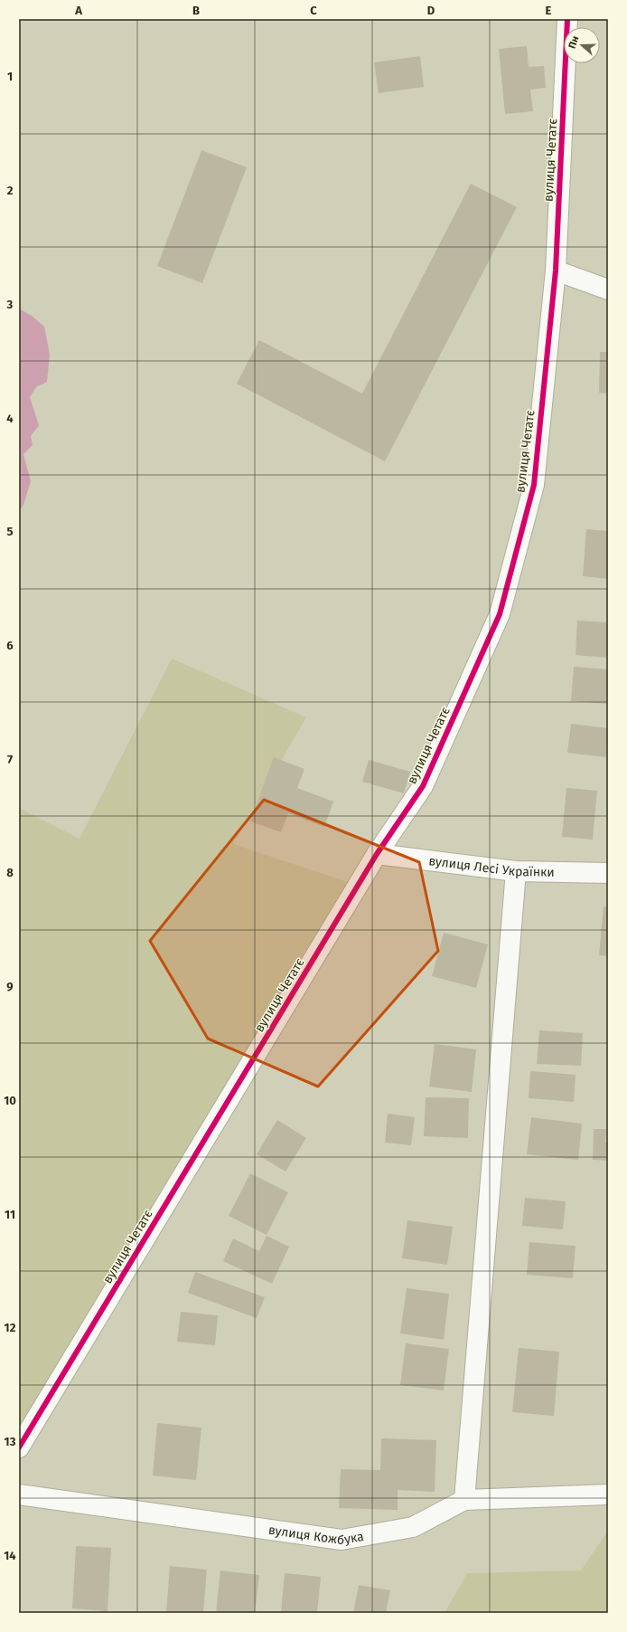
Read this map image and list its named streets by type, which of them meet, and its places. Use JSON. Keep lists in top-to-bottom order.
{
  "streets": {
    "street": ["вулиця Четатє", "вулиця Лесі Українки", "вулиця Кожбука"]
  },
  "crossings": [
    ["вулиця Четатє", "вулиця Лесі Українки"]
  ],
  "north": "left",
  "grid": {
    "columns": [
      "A",
      "B",
      "C",
      "D",
      "E"
    ],
    "rows": [
      "1",
      "2",
      "3",
      "4",
      "5",
      "6",
      "7",
      "8",
      "9",
      "10",
      "11",
      "12",
      "13",
      "14"
    ]
  }
}
